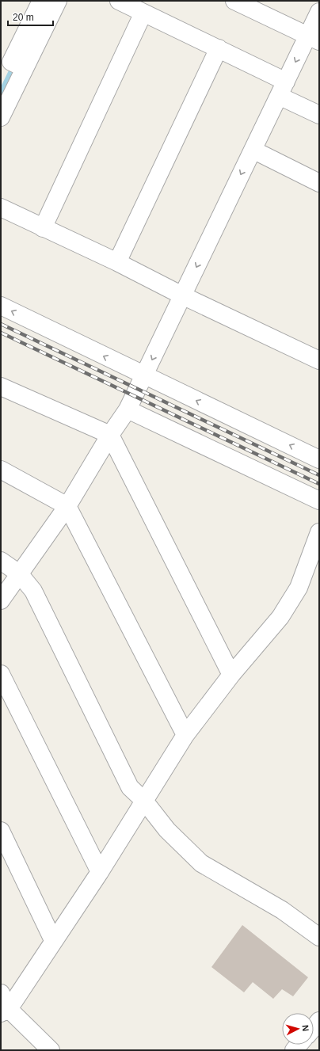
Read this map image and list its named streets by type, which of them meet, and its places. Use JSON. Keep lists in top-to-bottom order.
{
  "scale_bar": "20 m",
  "north": "right"
}
